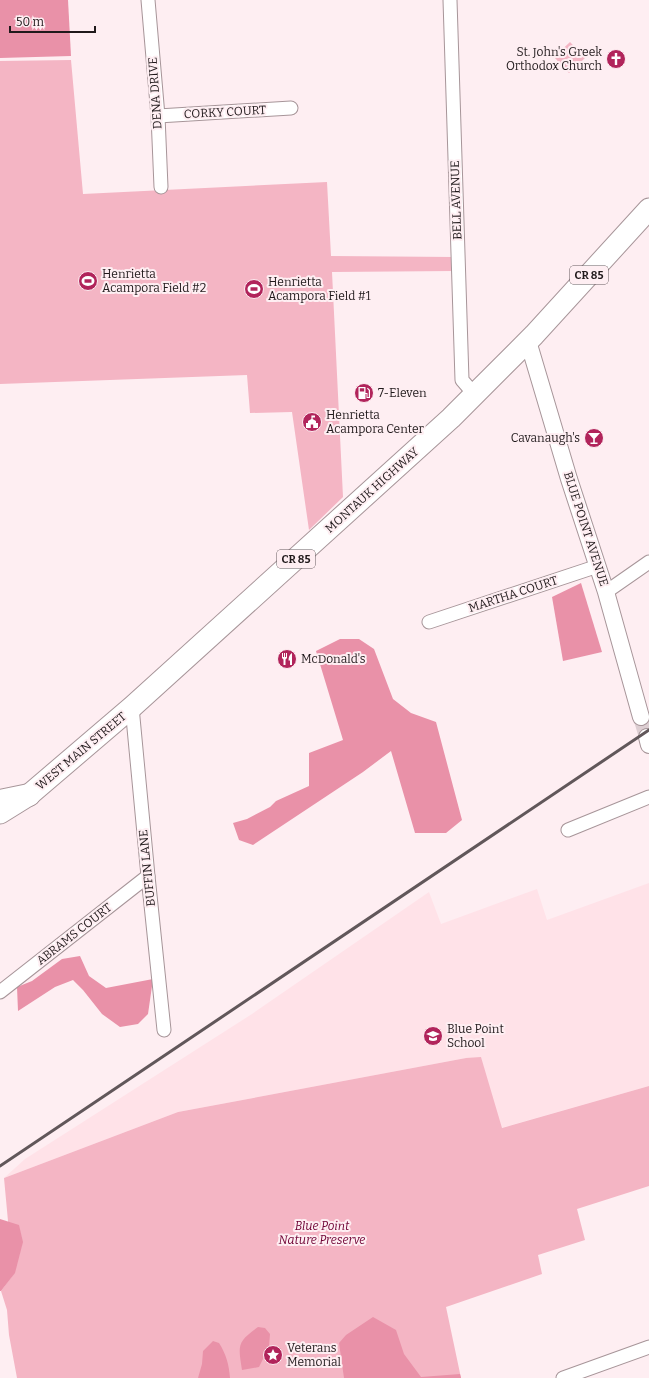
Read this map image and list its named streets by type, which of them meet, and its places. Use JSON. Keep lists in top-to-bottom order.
{
  "streets": {
    "main road": ["CR 85", "MONTAUK HIGHWAY", "WEST MAIN STREET"],
    "street": [
      "DENA DRIVE",
      "CORKY COURT",
      "BELL AVENUE",
      "BLUE POINT AVENUE",
      "MARTHA COURT",
      "BUFFIN LANE",
      "ABRAMS COURT"
    ]
  },
  "crossings": [
    ["DENA DRIVE", "CORKY COURT"],
    ["BELL AVENUE", "MONTAUK HIGHWAY"],
    ["CR 85", "WEST MAIN STREET"],
    ["MONTAUK HIGHWAY", "BLUE POINT AVENUE"],
    ["MONTAUK HIGHWAY", "WEST MAIN STREET"],
    ["MONTAUK HIGHWAY", "BUFFIN LANE"],
    ["BLUE POINT AVENUE", "MARTHA COURT"],
    ["WEST MAIN STREET", "BUFFIN LANE"],
    ["BUFFIN LANE", "ABRAMS COURT"]
  ],
  "parks": ["Blue Point Nature Preserve"],
  "places": {
    "church": ["St. John's Greek Orthodox Church"],
    "sports": ["Henrietta Acampora Field #2", "Henrietta Acampora Field #1"],
    "fuel station": ["7-Eleven"],
    "public building": ["Henrietta Acampora Center"],
    "bar": ["Cavanaugh's"],
    "restaurant": ["McDonald's"],
    "school or university": ["Blue Point School"],
    "place": ["Veterans Memorial"]
  },
  "scale_bar": "50 m"
}
